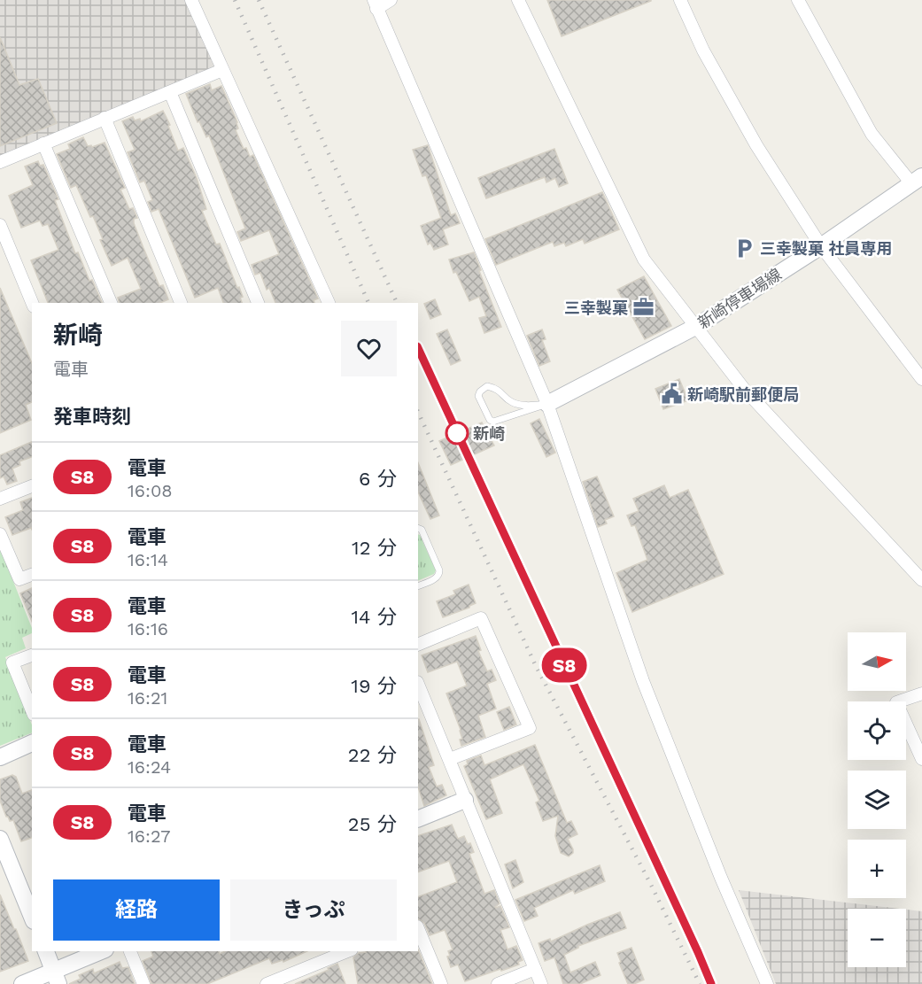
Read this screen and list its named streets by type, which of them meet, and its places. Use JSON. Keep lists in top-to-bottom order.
{
  "streets": {
    "main road": ["新崎停車場線"]
  },
  "places": {
    "parking": ["三幸製菓 社員専用"],
    "office": ["三幸製菓"],
    "public building": ["新崎駅前郵便局"],
    "other": ["新崎"]
  },
  "north": "right",
  "page": {
    "on_map": "S8",
    "heading": [
      ["新崎", "電車"],
      "発車時刻"
    ],
    "list": [
      {
        "mark": "S8",
        "name": "電車",
        "note": "16:08",
        "value": "6 分"
      },
      {
        "mark": "S8",
        "name": "電車",
        "note": "16:14",
        "value": "12 分"
      },
      {
        "mark": "S8",
        "name": "電車",
        "note": "16:16",
        "value": "14 分"
      },
      {
        "mark": "S8",
        "name": "電車",
        "note": "16:21",
        "value": "19 分"
      },
      {
        "mark": "S8",
        "name": "電車",
        "note": "16:24",
        "value": "22 分"
      },
      {
        "mark": "S8",
        "name": "電車",
        "note": "16:27",
        "value": "25 分"
      }
    ],
    "map_buttons": ["+", "−"],
    "buttons": ["経路", "きっぷ"]
  }
}
